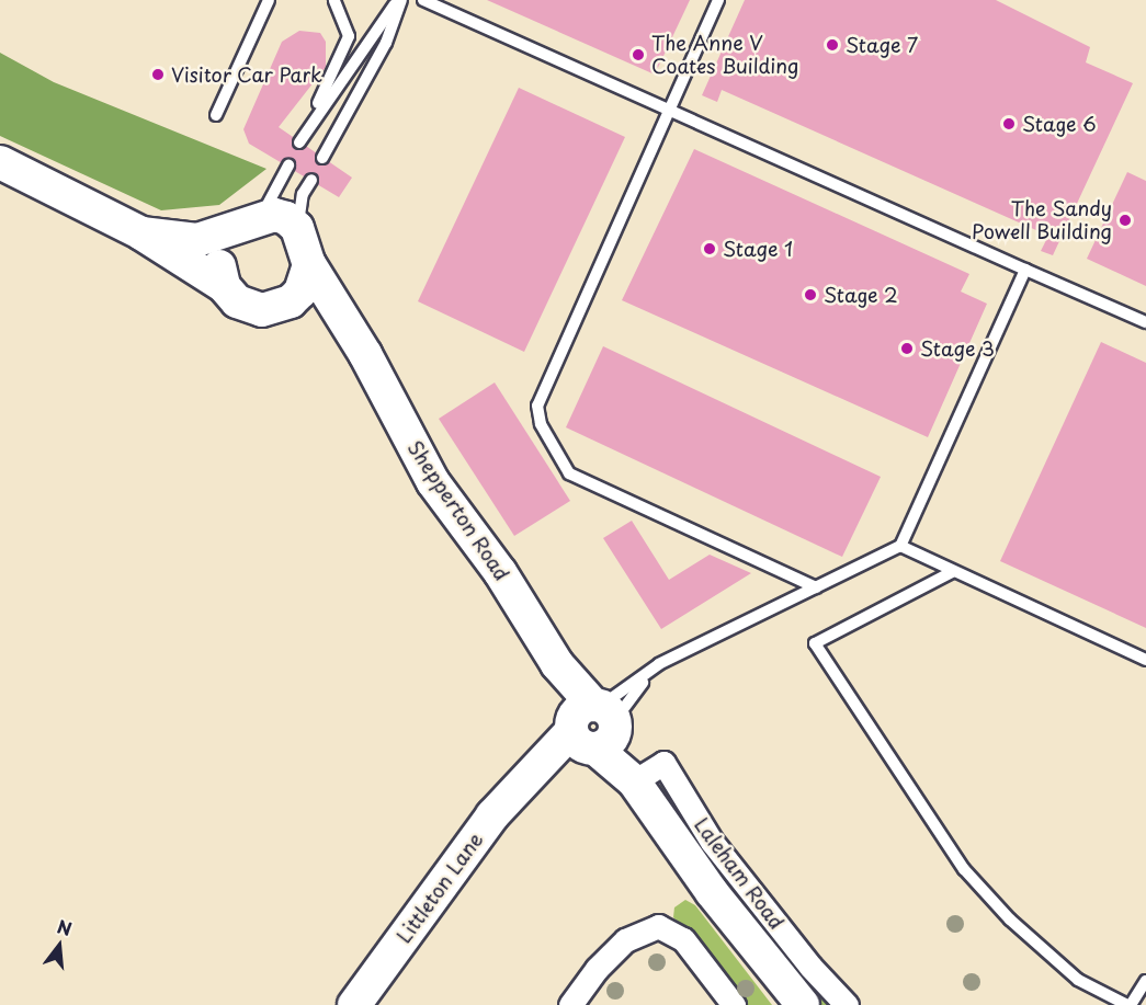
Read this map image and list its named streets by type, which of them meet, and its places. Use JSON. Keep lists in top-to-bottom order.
{
  "streets": {
    "main road": ["Shepperton Road", "Laleham Road", "Littleton Lane"]
  },
  "crossings": [
    ["Shepperton Road", "Laleham Road"],
    ["Shepperton Road", "Littleton Lane"],
    ["Laleham Road", "Littleton Lane"]
  ],
  "places": [
    "Stage 7",
    "The Anne V Coates Building",
    "Visitor Car Park",
    "Stage 6",
    "The Sandy Powell Building",
    "Stage 1",
    "Stage 2",
    "Stage 3"
  ],
  "north": "top"
}
